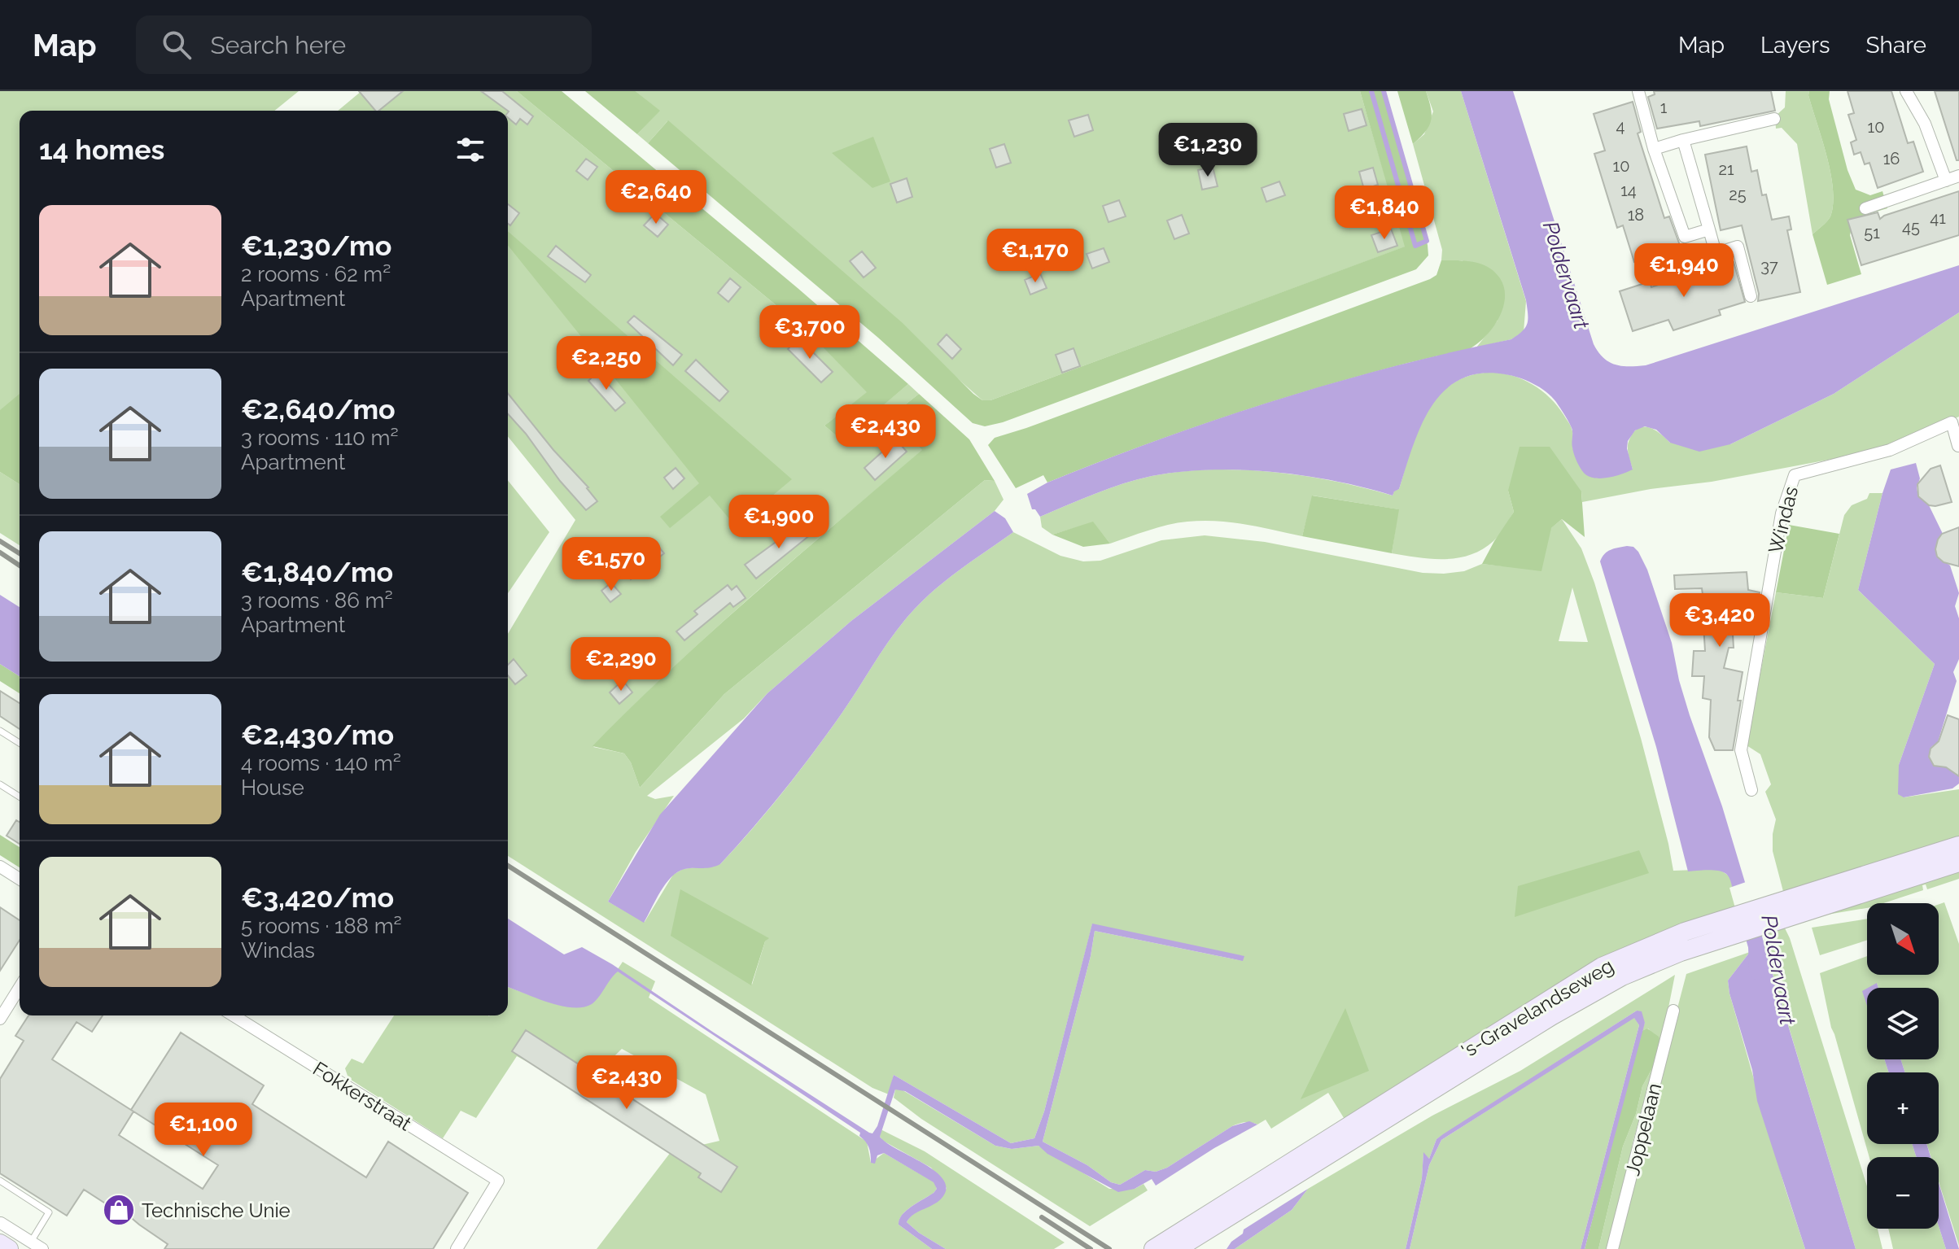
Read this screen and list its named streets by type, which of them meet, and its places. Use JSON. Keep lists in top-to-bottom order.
{
  "streets": {
    "main road": ["'s-Gravelandseweg"],
    "street": ["Windas", "Fokkerstraat", "Joppelaan"]
  },
  "water": ["Poldervaart"],
  "places": {
    "shop": ["Technische Unie"]
  },
  "house_numbers": [
    "1",
    "4",
    "10",
    "16",
    "10",
    "21",
    "14",
    "25",
    "18",
    "41",
    "45",
    "51",
    "37"
  ],
  "north": "bottom right",
  "page": {
    "header": "Map",
    "search": "Search here",
    "nav": ["Map", "Layers", "Share"],
    "heading": "14 homes",
    "price": [
      "€1,230",
      "€2,640",
      "€1,840",
      "€1,170",
      "€1,940",
      "€3,700",
      "€2,250",
      "€2,430",
      "€1,900",
      "€1,570",
      "€3,420",
      "€2,290",
      "€2,430",
      "€1,100"
    ],
    "list": [
      {
        "name": "€1,230/mo",
        "note": "2 rooms · 62 m² · Apartment"
      },
      {
        "name": "€2,640/mo",
        "note": "3 rooms · 110 m² · Apartment"
      },
      {
        "name": "€1,840/mo",
        "note": "3 rooms · 86 m² · Apartment"
      },
      {
        "name": "€2,430/mo",
        "note": "4 rooms · 140 m² · House"
      },
      {
        "name": "€3,420/mo",
        "note": "5 rooms · 188 m² · Windas"
      }
    ],
    "map_buttons": ["+", "−"]
  }
}
